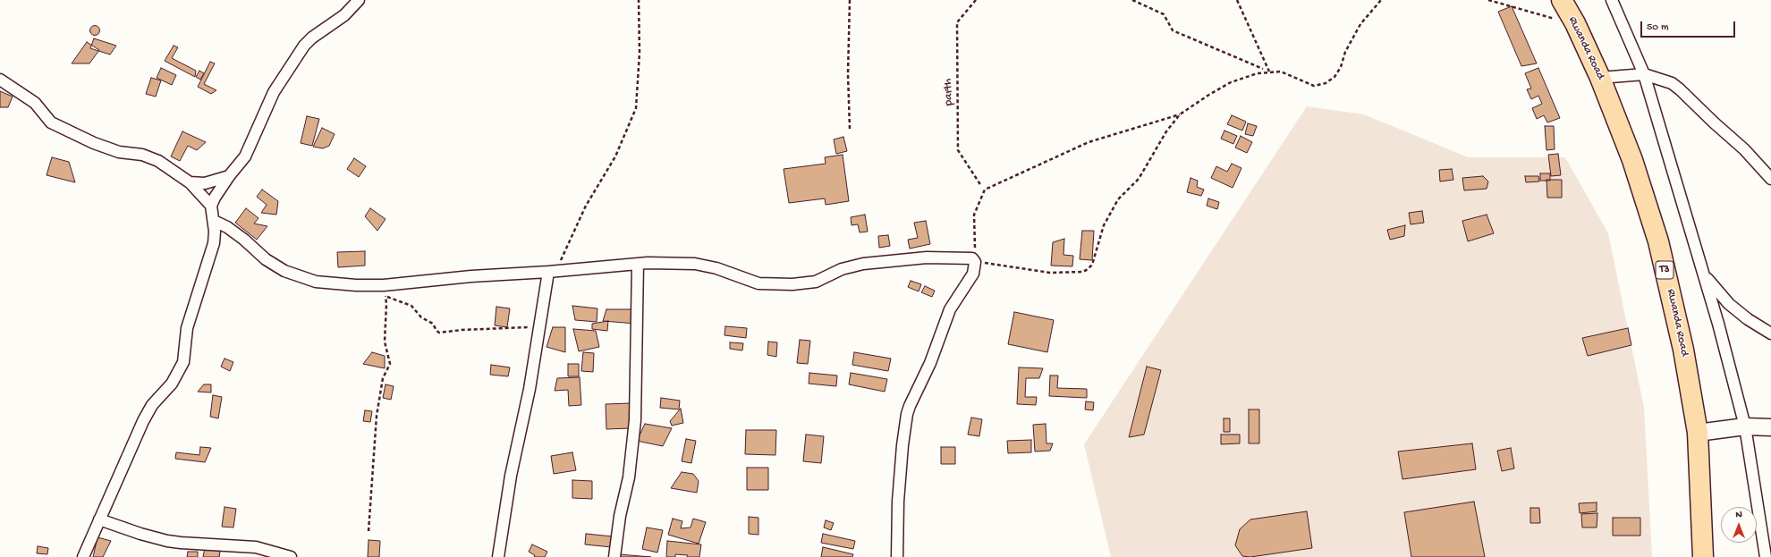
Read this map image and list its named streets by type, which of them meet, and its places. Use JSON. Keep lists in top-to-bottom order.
{
  "streets": {
    "highway": ["Rwanda Road", "T3"],
    "path": ["parth"]
  },
  "scale_bar": "50 m",
  "north": "top"
}
